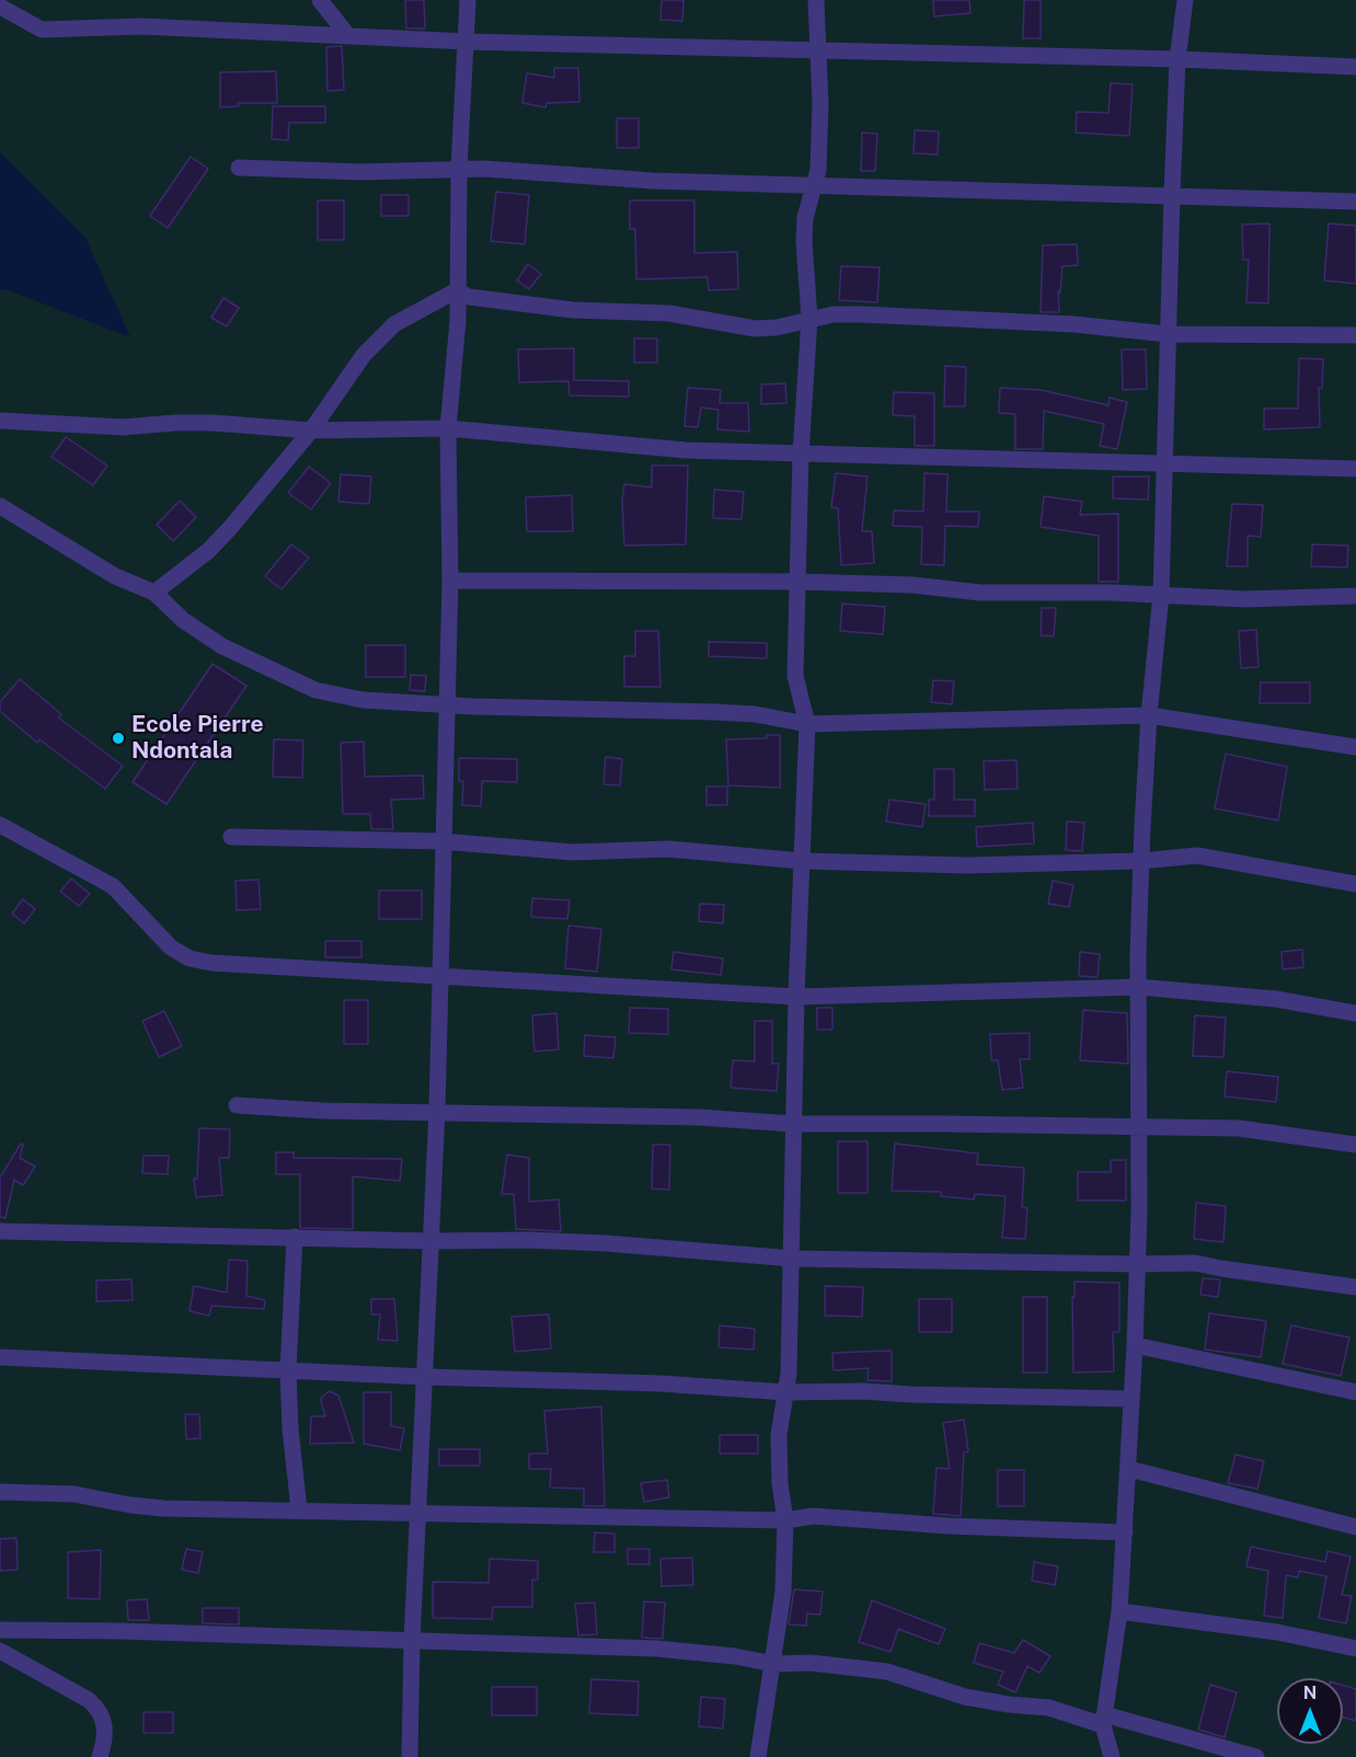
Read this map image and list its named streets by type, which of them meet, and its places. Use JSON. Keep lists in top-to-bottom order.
{
  "places": ["Ecole Pierre Ndontala"],
  "north": "top"
}
